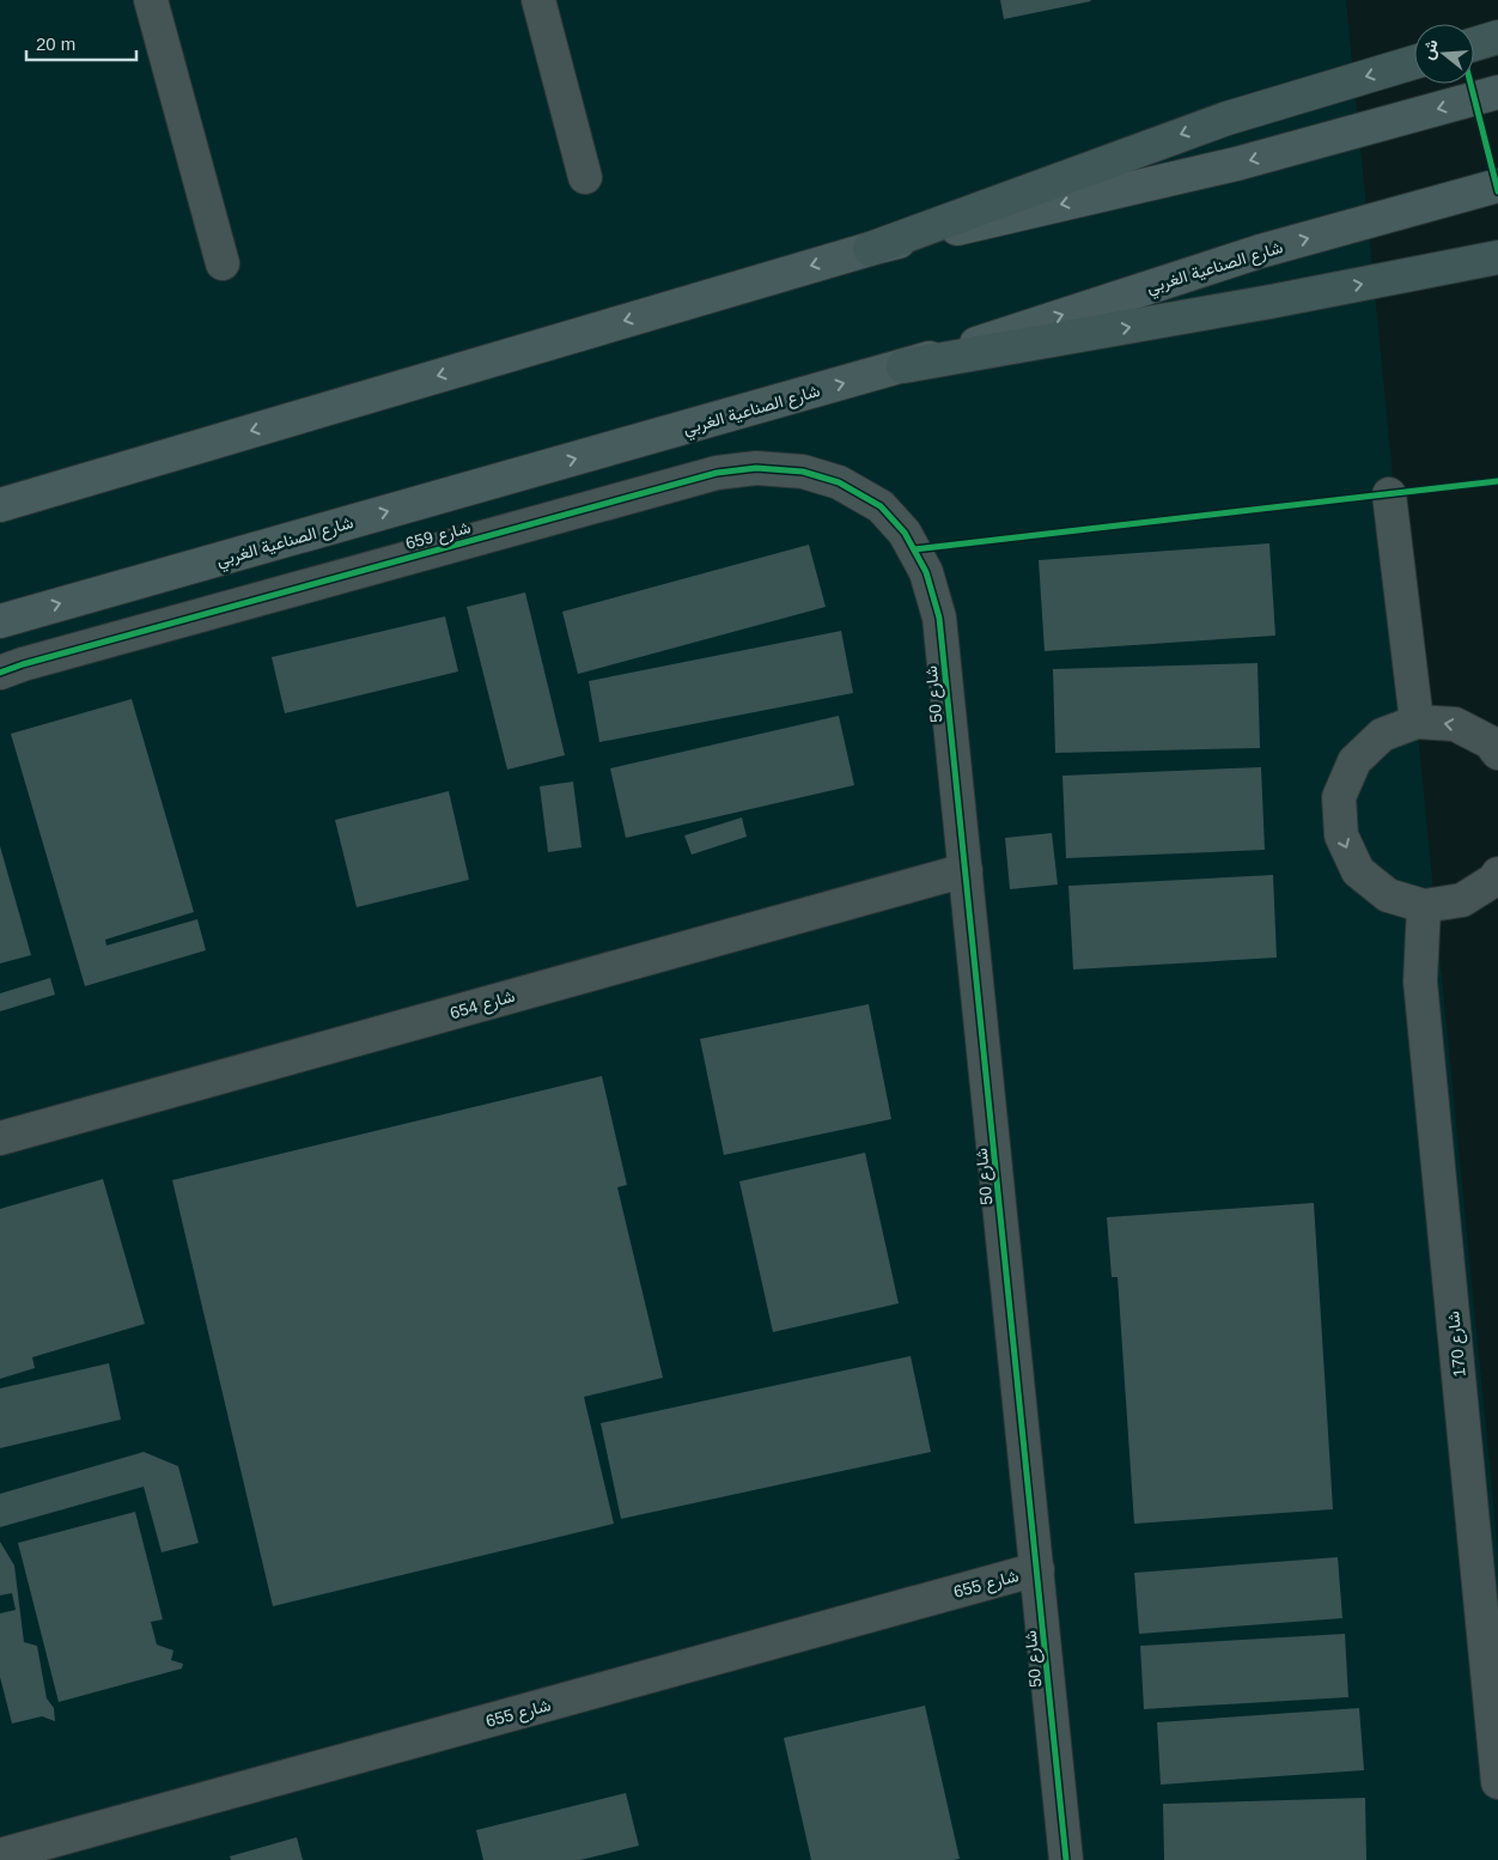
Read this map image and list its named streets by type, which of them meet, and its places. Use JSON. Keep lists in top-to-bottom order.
{
  "streets": {
    "main road": ["شارع الصناعية الغربي"],
    "street": [
      "شارع 659",
      "شارع 50",
      "شارع 654",
      "شارع 170",
      "شارع 655"
    ]
  },
  "crossings": [
    ["شارع 659", "شارع 50"],
    ["شارع 50", "شارع 654"],
    ["شارع 50", "شارع 655"]
  ],
  "scale_bar": "20 m",
  "north": "left"
}
